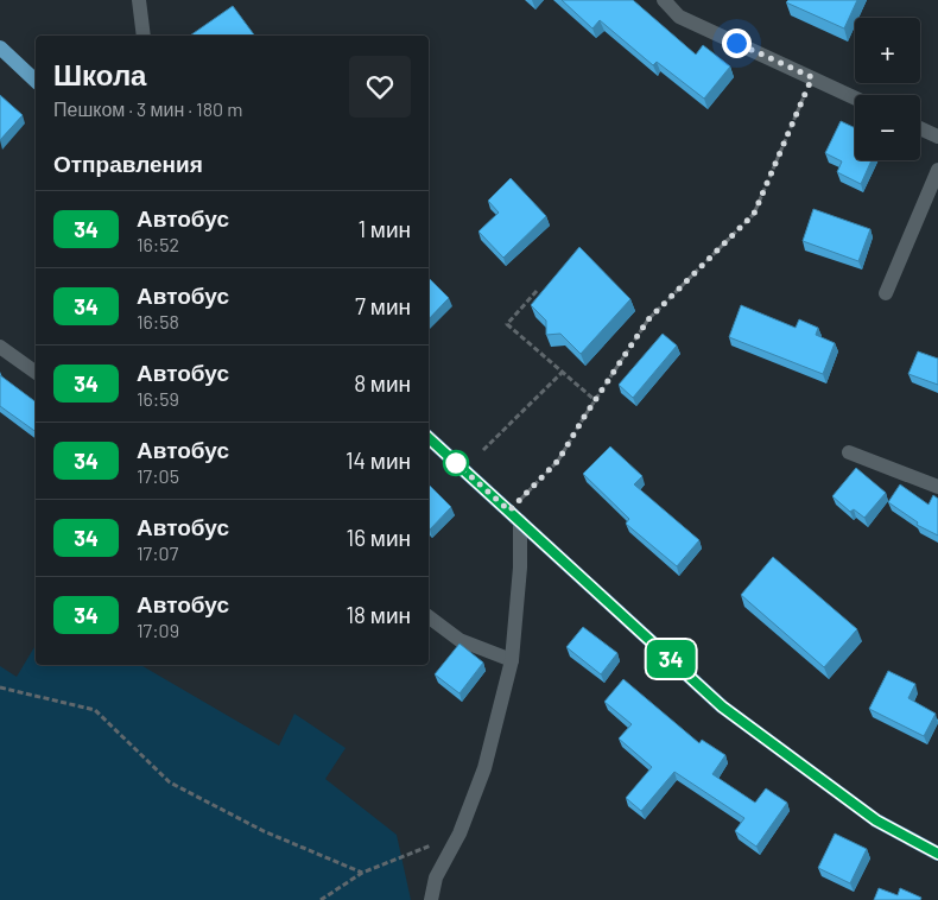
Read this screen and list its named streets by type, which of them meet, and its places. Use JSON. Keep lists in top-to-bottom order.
{
  "lines": ["bus line 34"],
  "page": {
    "on_map": "34",
    "map_buttons": ["+", "−"],
    "heading": [
      ["Школа", "Пешком · 3 мин · 180 m"],
      "Отправления"
    ],
    "list": [
      {
        "mark": "34",
        "name": "Автобус",
        "note": "16:52",
        "value": "1 мин"
      },
      {
        "mark": "34",
        "name": "Автобус",
        "note": "16:58",
        "value": "7 мин"
      },
      {
        "mark": "34",
        "name": "Автобус",
        "note": "16:59",
        "value": "8 мин"
      },
      {
        "mark": "34",
        "name": "Автобус",
        "note": "17:05",
        "value": "14 мин"
      },
      {
        "mark": "34",
        "name": "Автобус",
        "note": "17:07",
        "value": "16 мин"
      },
      {
        "mark": "34",
        "name": "Автобус",
        "note": "17:09",
        "value": "18 мин"
      }
    ]
  }
}
